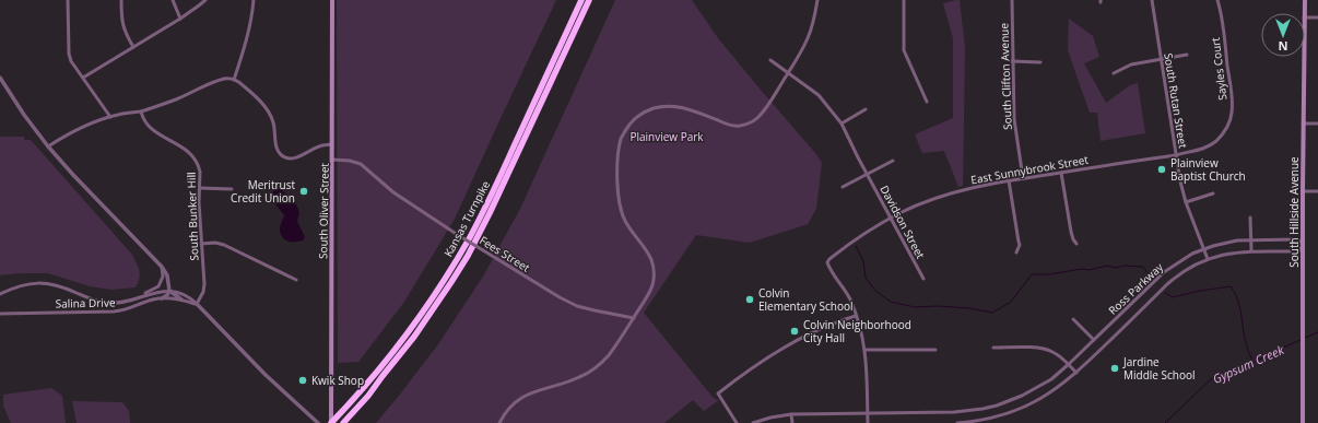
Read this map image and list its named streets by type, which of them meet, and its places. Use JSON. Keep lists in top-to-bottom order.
{
  "streets": {
    "highway": ["Kansas Turnpike"],
    "main road": ["South Oliver Street", "South Hillside Avenue"],
    "street": [
      "Sayles Court",
      "South Clifton Avenue",
      "South Rutan Street",
      "East Sunnybrook Street",
      "South Bunker Hill",
      "Davidson Street",
      "Fees Street",
      "Ross Parkway",
      "Salina Drive"
    ]
  },
  "crossings": [
    ["Sayles Court", "South Rutan Street"],
    ["Sayles Court", "East Sunnybrook Street"],
    ["South Clifton Avenue", "East Sunnybrook Street"],
    ["South Rutan Street", "East Sunnybrook Street"],
    ["South Rutan Street", "Ross Parkway"],
    ["East Sunnybrook Street", "Davidson Street"],
    ["South Oliver Street", "Kansas Turnpike"],
    ["South Oliver Street", "Fees Street"],
    ["South Hillside Avenue", "Ross Parkway"],
    ["South Bunker Hill", "Salina Drive"]
  ],
  "water": ["Gypsum Creek"],
  "parks": ["Plainview Park"],
  "places": [
    "Plainview Baptist Church",
    "Meritrust Credit Union",
    "Colvin Elementary School",
    "Colvin Neighborhood City Hall",
    "Jardine Middle School",
    "Kwik Shop"
  ],
  "north": "bottom"
}
